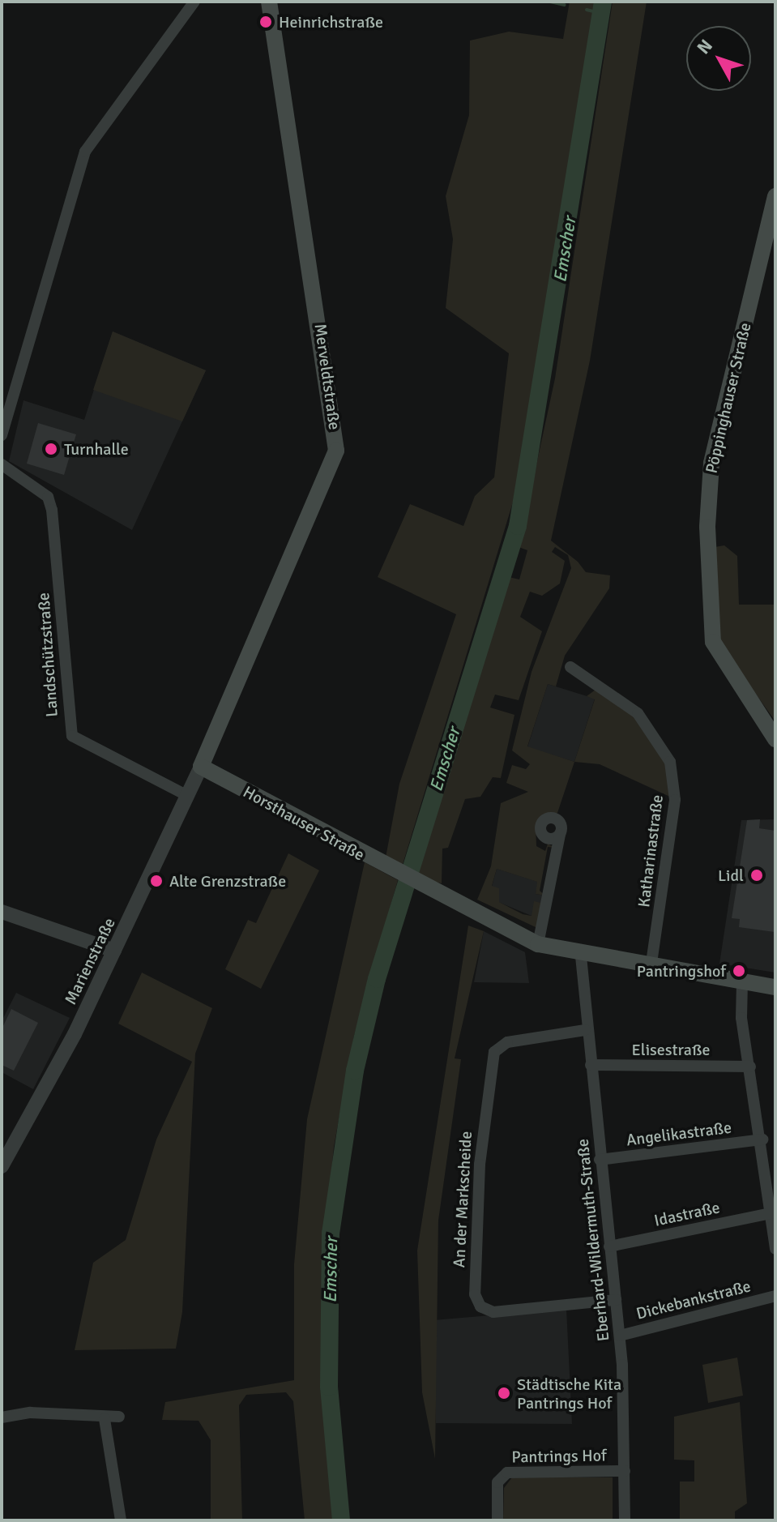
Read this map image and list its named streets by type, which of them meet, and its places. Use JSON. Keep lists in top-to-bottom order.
{
  "streets": {
    "main road": ["Merveldtstraße", "Pöppinghauser Straße", "Horsthauser Straße"],
    "street": [
      "Landschützstraße",
      "Katharinastraße",
      "Marienstraße",
      "Elisestraße",
      "Angelikastraße",
      "An der Markscheide",
      "Idastraße",
      "Eberhard-Wildermuth-Straße",
      "Dickebankstraße",
      "Pantrings Hof"
    ]
  },
  "crossings": [
    ["Merveldtstraße", "Horsthauser Straße"],
    ["Merveldtstraße", "Marienstraße"],
    ["Landschützstraße", "Marienstraße"],
    ["Horsthauser Straße", "Katharinastraße"],
    ["Horsthauser Straße", "Marienstraße"],
    ["Horsthauser Straße", "Eberhard-Wildermuth-Straße"],
    ["Elisestraße", "Eberhard-Wildermuth-Straße"],
    ["Angelikastraße", "Eberhard-Wildermuth-Straße"],
    ["An der Markscheide", "Eberhard-Wildermuth-Straße"],
    ["Idastraße", "Eberhard-Wildermuth-Straße"],
    ["Eberhard-Wildermuth-Straße", "Dickebankstraße"],
    ["Eberhard-Wildermuth-Straße", "Pantrings Hof"]
  ],
  "water": ["Emscher"],
  "places": [
    "Heinrichstraße",
    "Turnhalle",
    "Lidl",
    "Alte Grenzstraße",
    "Pantringshof",
    "Städtische Kita Pantrings Hof"
  ],
  "north": "top left"
}
